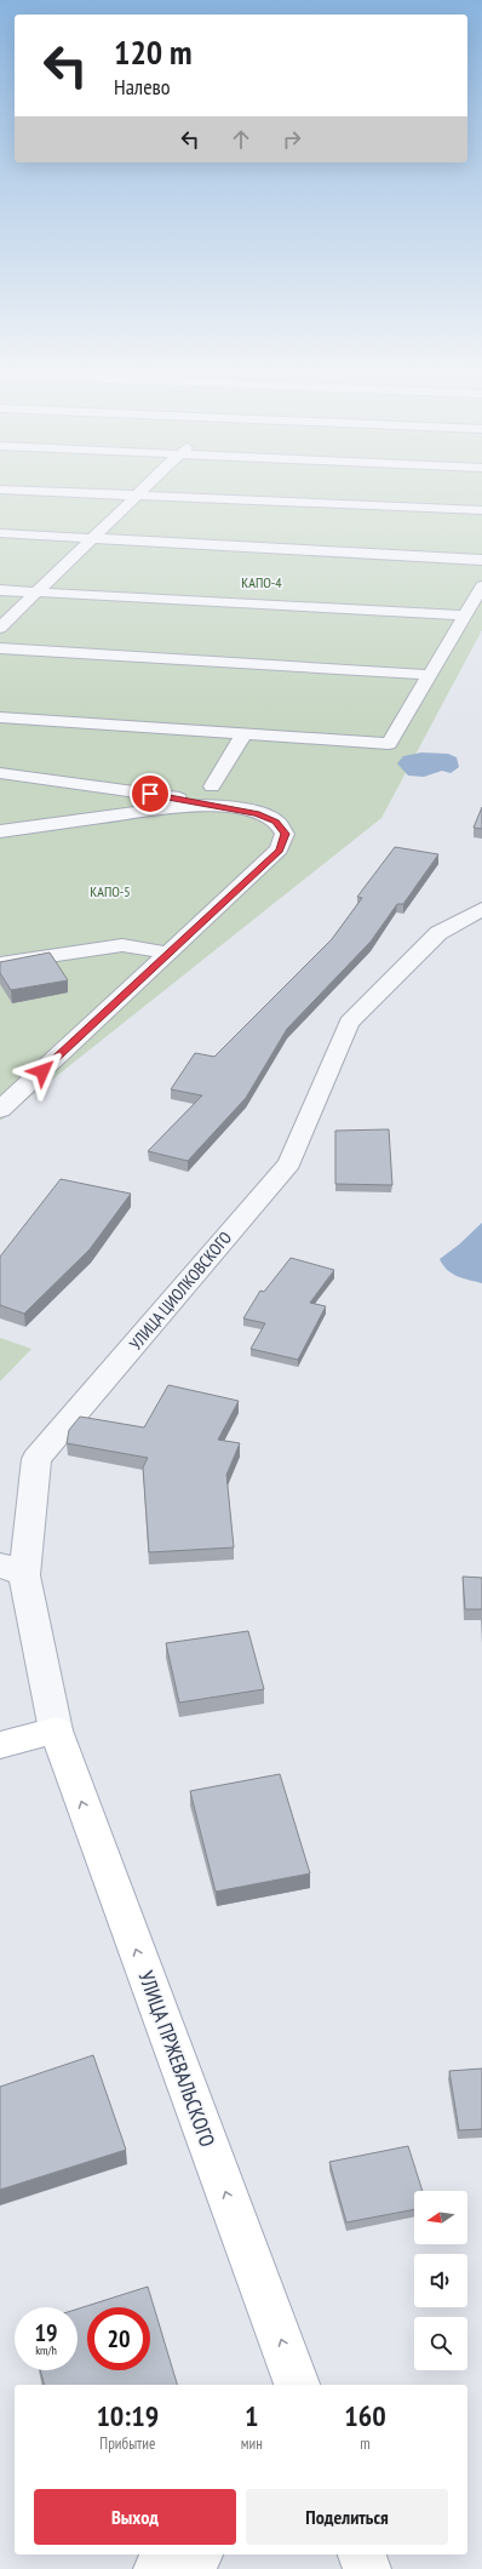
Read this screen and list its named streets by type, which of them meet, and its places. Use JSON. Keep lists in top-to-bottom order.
{
  "streets": {
    "main road": ["УЛИЦА ПРЖЕВАЛЬСКОГО"],
    "street": ["УЛИЦА ЦИОЛКОВСКОГО"]
  },
  "crossings": [
    ["УЛИЦА ЦИОЛКОВСКОГО", "УЛИЦА ПРЖЕВАЛЬСКОГО"]
  ],
  "one_way": ["УЛИЦА ПРЖЕВАЛЬСКОГО"],
  "parks": ["КАПО-4", "КАПО-5"],
  "north": "left",
  "page": {
    "turn": ["120 m", "Налево"],
    "speed": "19 km/h",
    "limit": "20",
    "eta": [
      "10:19",
      "Прибытие",
      "1",
      "мин",
      "160",
      "m"
    ],
    "buttons": ["Выход", "Поделиться"]
  }
}
